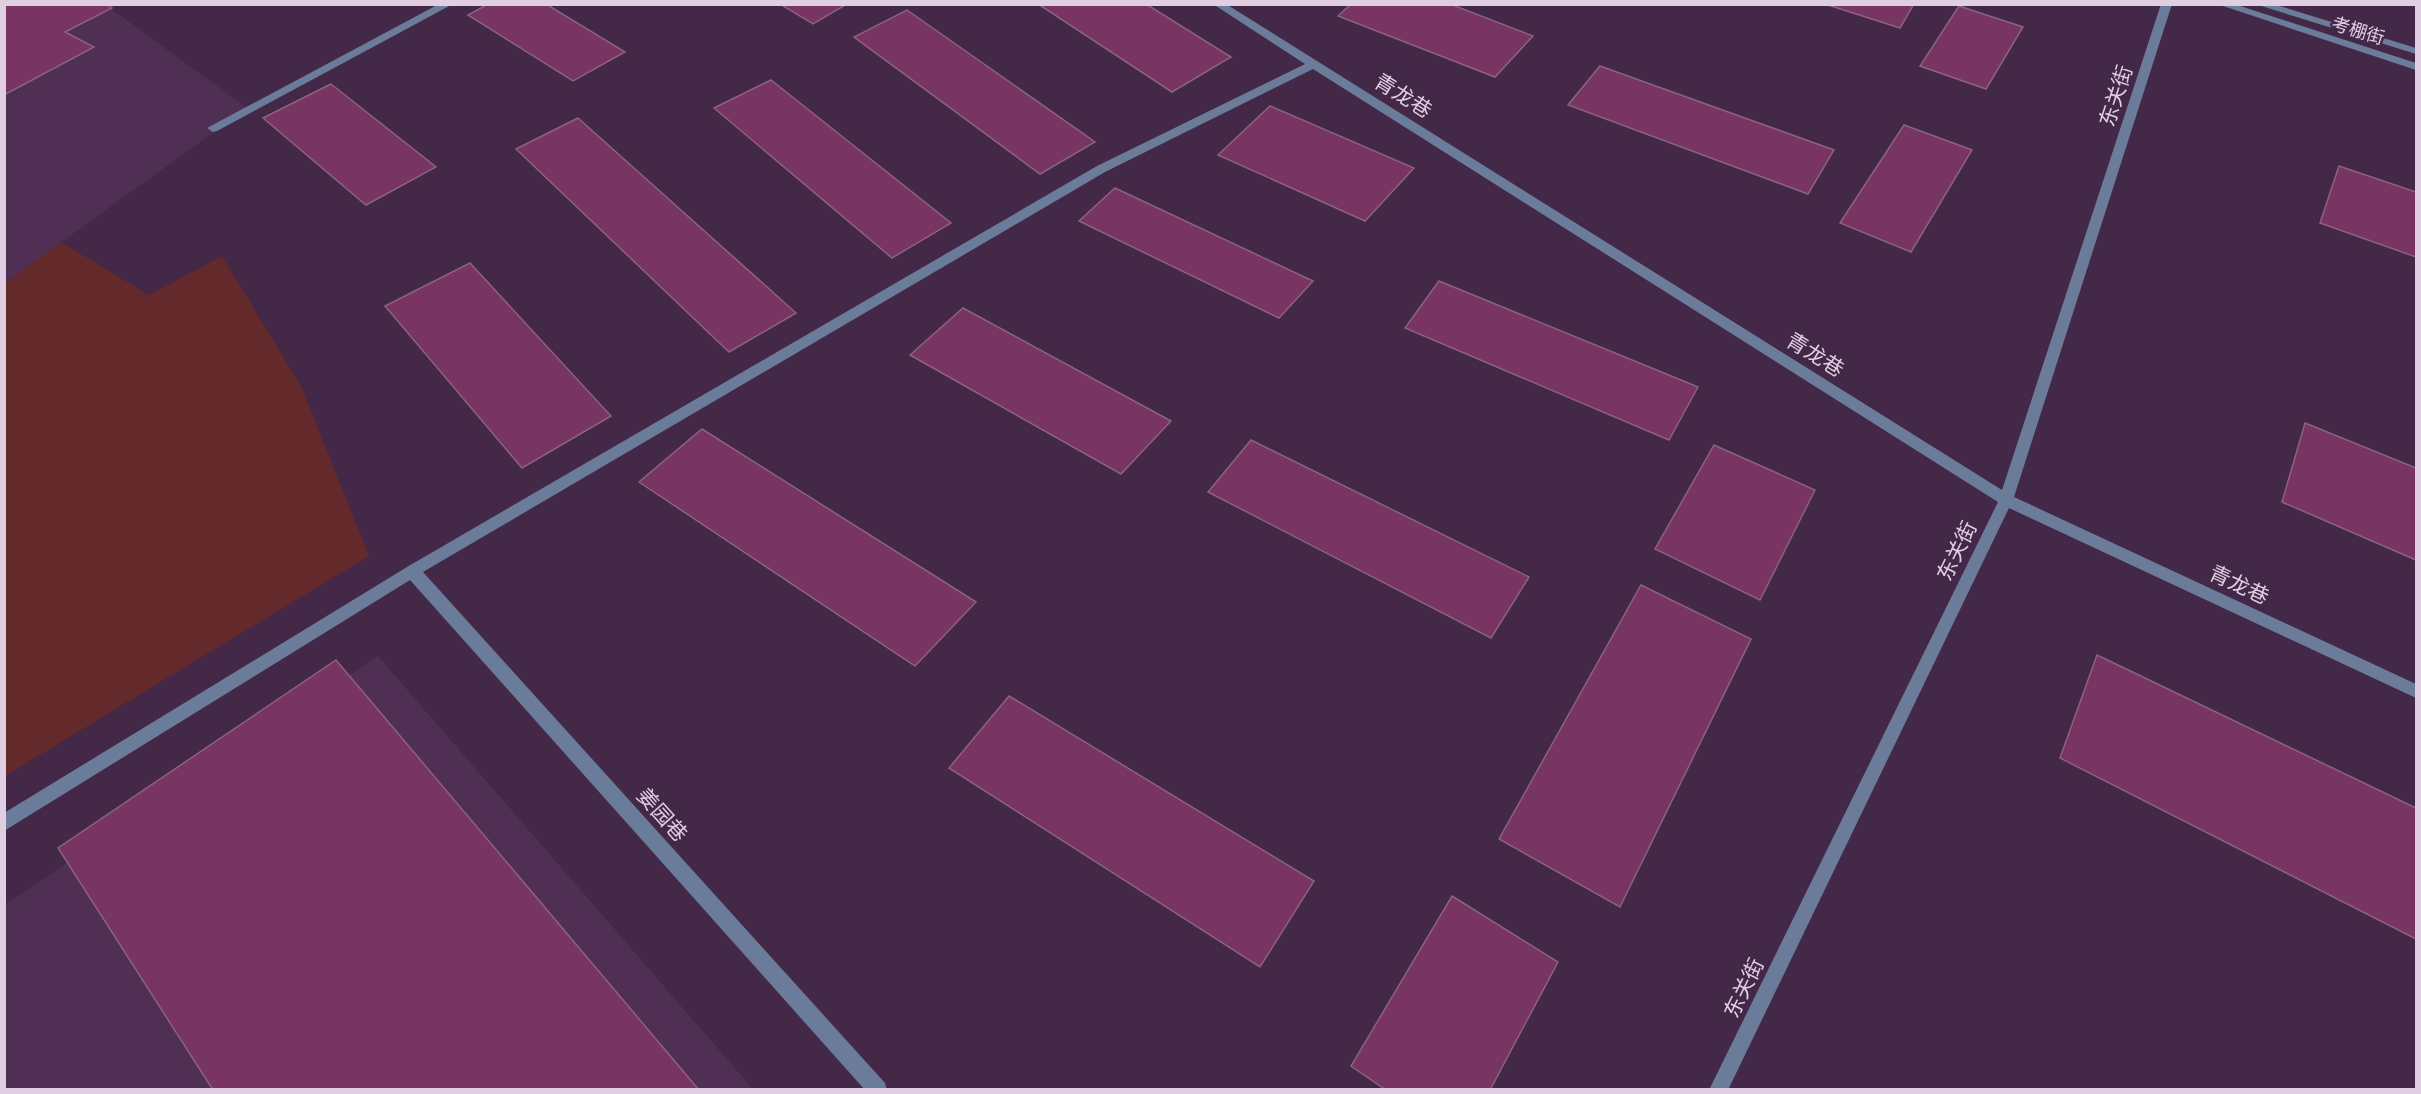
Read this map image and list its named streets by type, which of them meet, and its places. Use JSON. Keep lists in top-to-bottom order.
{
  "streets": {
    "street": [
      "考棚街",
      "青龙巷",
      "东关街",
      "姜园巷"
    ]
  },
  "crossings": [
    ["青龙巷", "东关街"]
  ]
}
